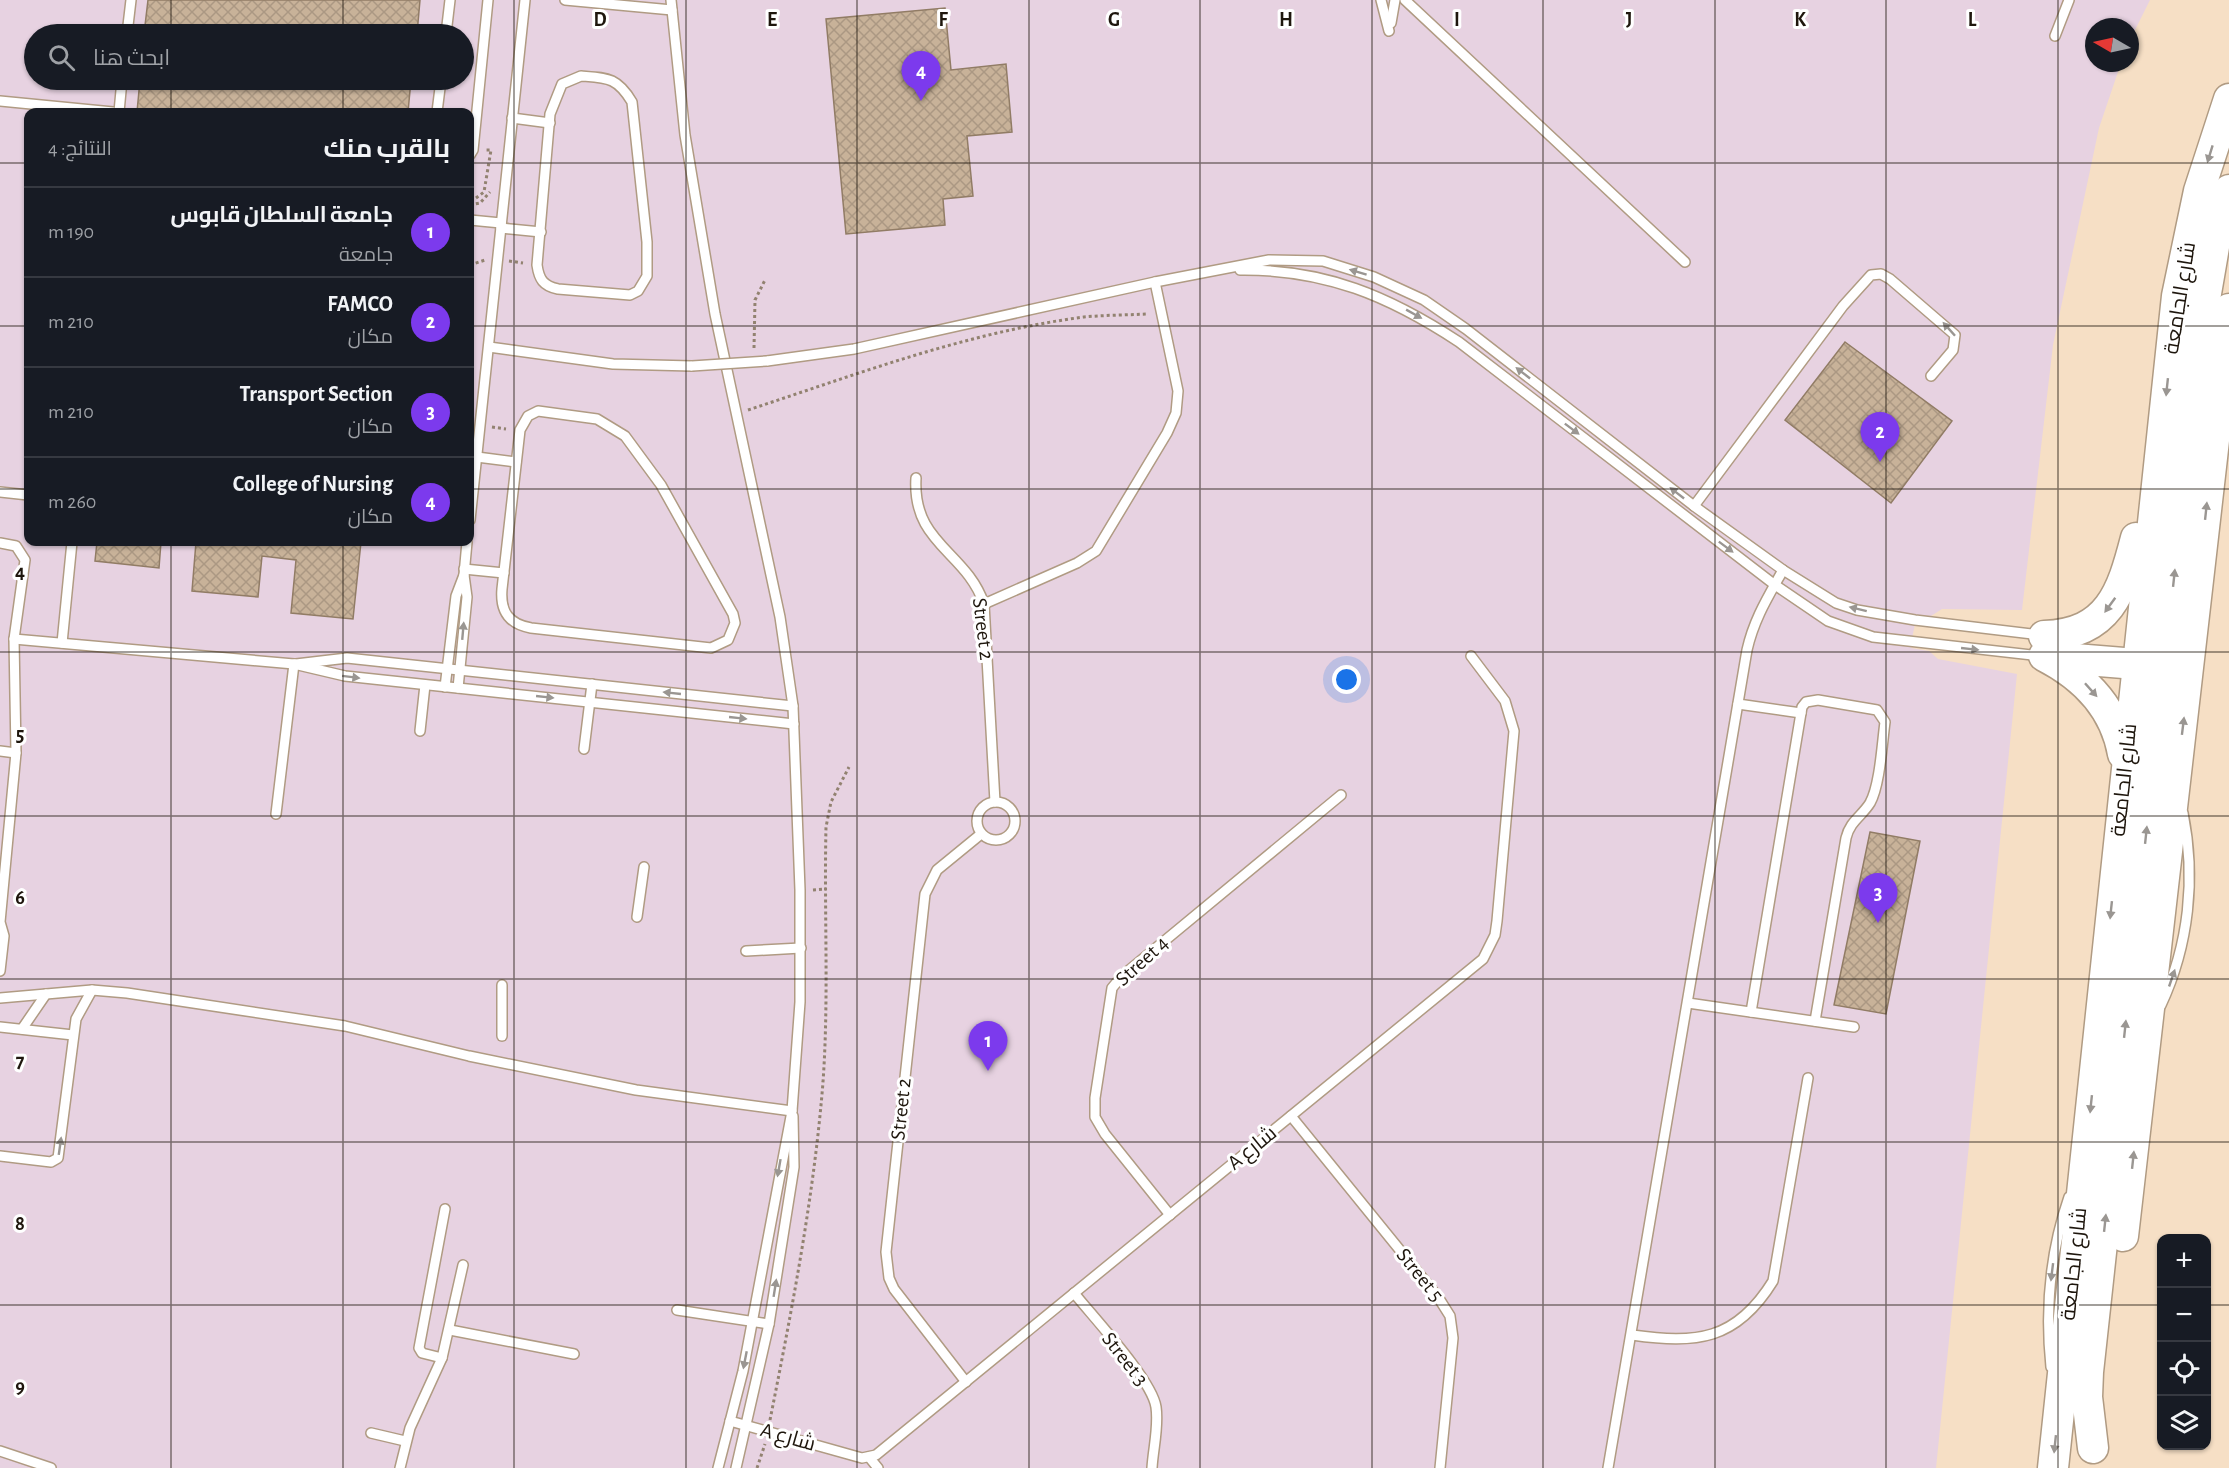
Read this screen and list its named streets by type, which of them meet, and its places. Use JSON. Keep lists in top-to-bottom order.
{
  "streets": {
    "main road": ["شارع الجامعة"],
    "lane": [
      "Street 2",
      "Street 4",
      "A شارع",
      "Street 5",
      "Street 3"
    ]
  },
  "crossings": [
    ["Street 2", "A شارع"],
    ["Street 4", "A شارع"],
    ["A شارع", "Street 5"],
    ["A شارع", "Street 3"]
  ],
  "north": "left",
  "page": {
    "search": "ابحث هنا",
    "pins": [
      "4",
      "2",
      "3",
      "1"
    ],
    "heading": ["بالقرب منك", "النتائج: 4"],
    "list": [
      {
        "mark": "1",
        "name": "جامعة السلطان قابوس",
        "note": "جامعة",
        "value": "190 m"
      },
      {
        "mark": "2",
        "name": "FAMCO",
        "note": "مكان",
        "value": "210 m"
      },
      {
        "mark": "3",
        "name": "Transport Section",
        "note": "مكان",
        "value": "210 m"
      },
      {
        "mark": "4",
        "name": "College of Nursing",
        "note": "مكان",
        "value": "260 m"
      }
    ],
    "map_buttons": ["+", "−"]
  },
  "grid": {
    "columns": [
      "D",
      "E",
      "F",
      "G",
      "H",
      "I",
      "J",
      "K",
      "L"
    ],
    "rows": [
      "4",
      "5",
      "6",
      "7",
      "8",
      "9"
    ]
  }
}
